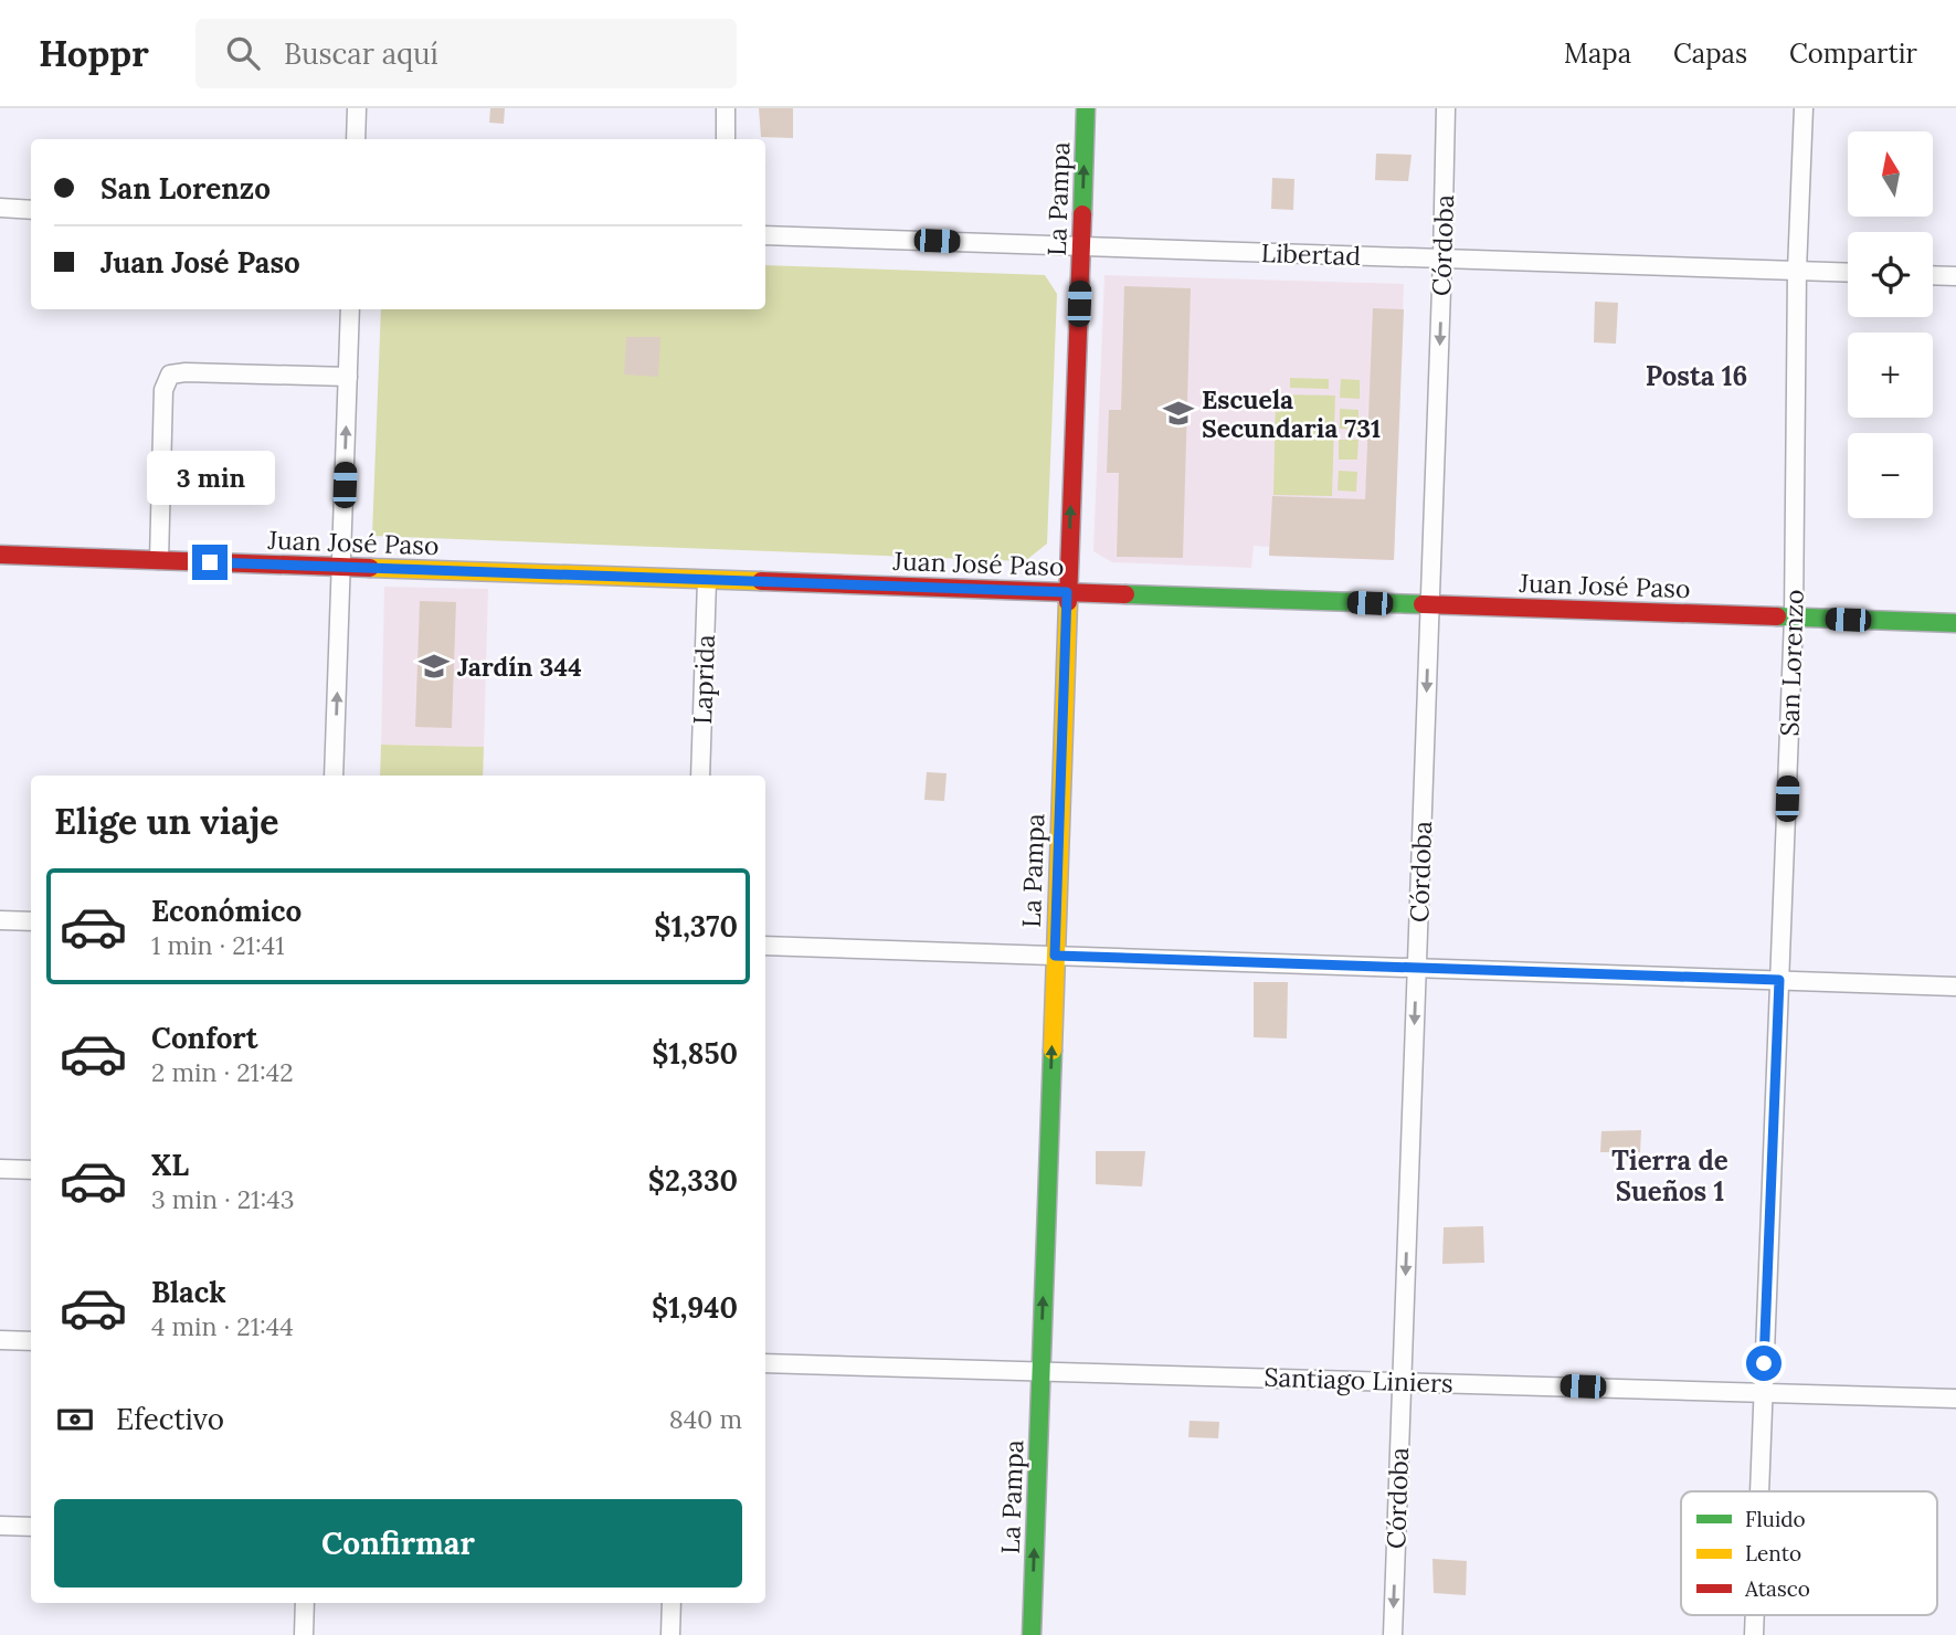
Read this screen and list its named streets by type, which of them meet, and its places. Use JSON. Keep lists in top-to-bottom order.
{
  "streets": {
    "street": [
      "La Pampa",
      "Córdoba",
      "Libertad",
      "Juan José Paso",
      "San Lorenzo",
      "Laprida",
      "Santiago Liniers"
    ]
  },
  "crossings": [
    ["La Pampa", "Libertad"],
    ["La Pampa", "Juan José Paso"],
    ["La Pampa", "Santiago Liniers"],
    ["Córdoba", "Libertad"],
    ["Córdoba", "Juan José Paso"],
    ["Córdoba", "Santiago Liniers"],
    ["Libertad", "San Lorenzo"],
    ["Juan José Paso", "San Lorenzo"],
    ["Juan José Paso", "Laprida"],
    ["San Lorenzo", "Santiago Liniers"]
  ],
  "one_way": ["La Pampa", "Córdoba"],
  "districts": ["Posta 16", "Tierra de Sueños 1"],
  "places": {
    "school or university": ["Escuela Secundaria 731", "Jardín 344"]
  },
  "legend": ["Fluido", "Lento", "Atasco"],
  "north": "top",
  "page": {
    "header": "Hoppr",
    "search": "Buscar aquí",
    "nav": ["Mapa", "Capas", "Compartir"],
    "map_buttons": ["+", "−"],
    "banner": ["San Lorenzo", "Juan José Paso"],
    "bubble": "3 min",
    "heading": "Elige un viaje",
    "list": [
      {
        "name": "Económico",
        "note": "1 min · 21:41",
        "value": "$1,370"
      },
      {
        "name": "Confort",
        "note": "2 min · 21:42",
        "value": "$1,850"
      },
      {
        "name": "XL",
        "note": "3 min · 21:43",
        "value": "$2,330"
      },
      {
        "name": "Black",
        "note": "4 min · 21:44",
        "value": "$1,940"
      }
    ],
    "pay": ["Efectivo", "840 m"],
    "buttons": "Confirmar"
  }
}
